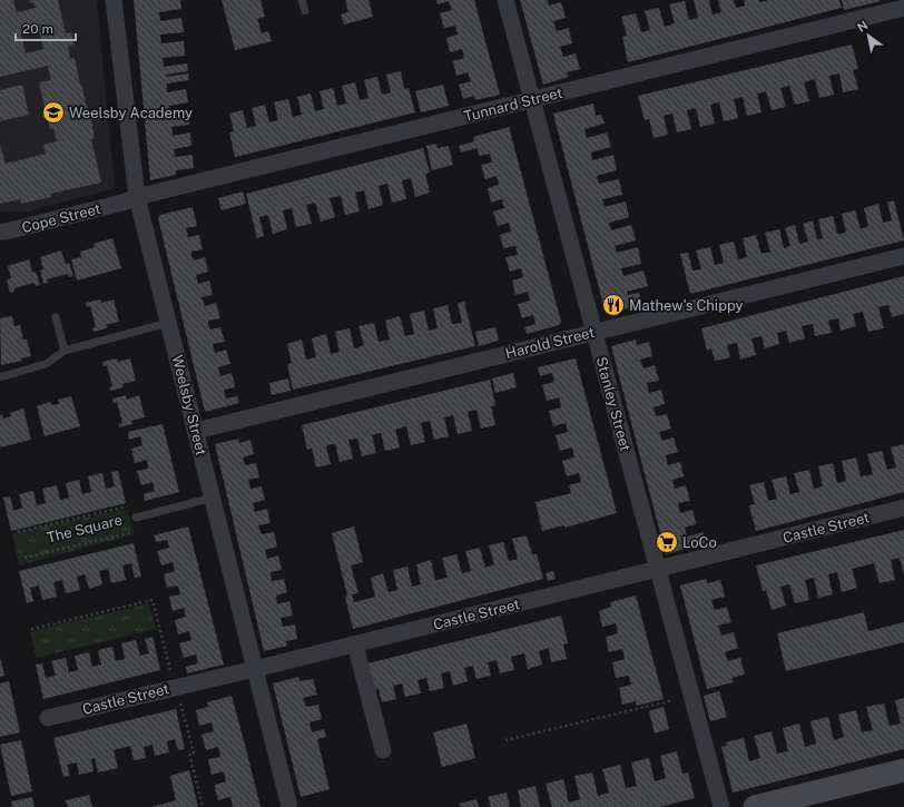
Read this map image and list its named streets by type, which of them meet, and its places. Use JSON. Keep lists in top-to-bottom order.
{
  "streets": {
    "street": [
      "Tunnard Street",
      "Cope Street",
      "Harold Street",
      "Stanley Street",
      "Weelsby Street",
      "Castle Street"
    ],
    "lane": ["The Square"]
  },
  "crossings": [
    ["Tunnard Street", "Cope Street"],
    ["Tunnard Street", "Stanley Street"],
    ["Tunnard Street", "Weelsby Street"],
    ["Cope Street", "Weelsby Street"],
    ["Harold Street", "Stanley Street"],
    ["Harold Street", "Weelsby Street"],
    ["Stanley Street", "Castle Street"],
    ["Weelsby Street", "Castle Street"],
    ["Weelsby Street", "The Square"]
  ],
  "places": {
    "school or university": ["Weelsby Academy"],
    "restaurant": ["Mathew's Chippy"],
    "supermarket": ["LoCo"]
  },
  "scale_bar": "20 m",
  "north": "top left"
}
